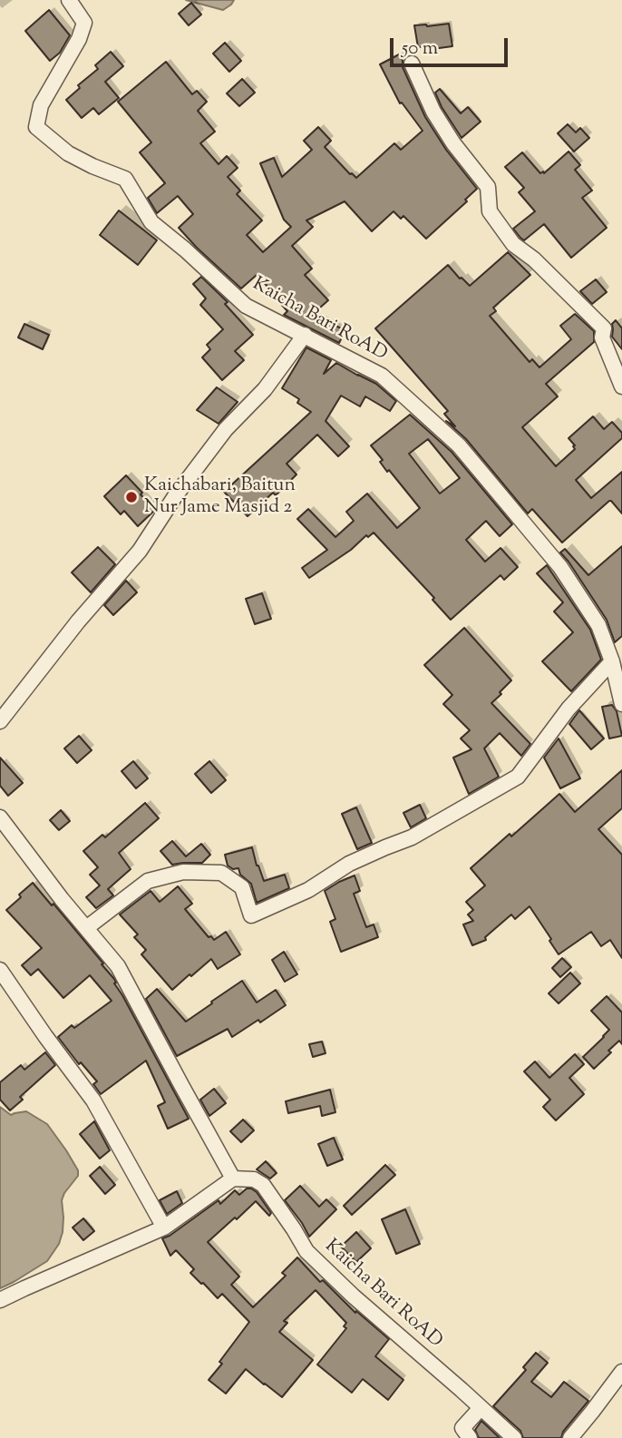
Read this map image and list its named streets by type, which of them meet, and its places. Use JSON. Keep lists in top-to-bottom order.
{
  "streets": {
    "street": ["Kaicha Bari RoAD"]
  },
  "places": ["Kaichabari, Baitun Nur Jame Masjid 2"],
  "scale_bar": "50 m"
}
